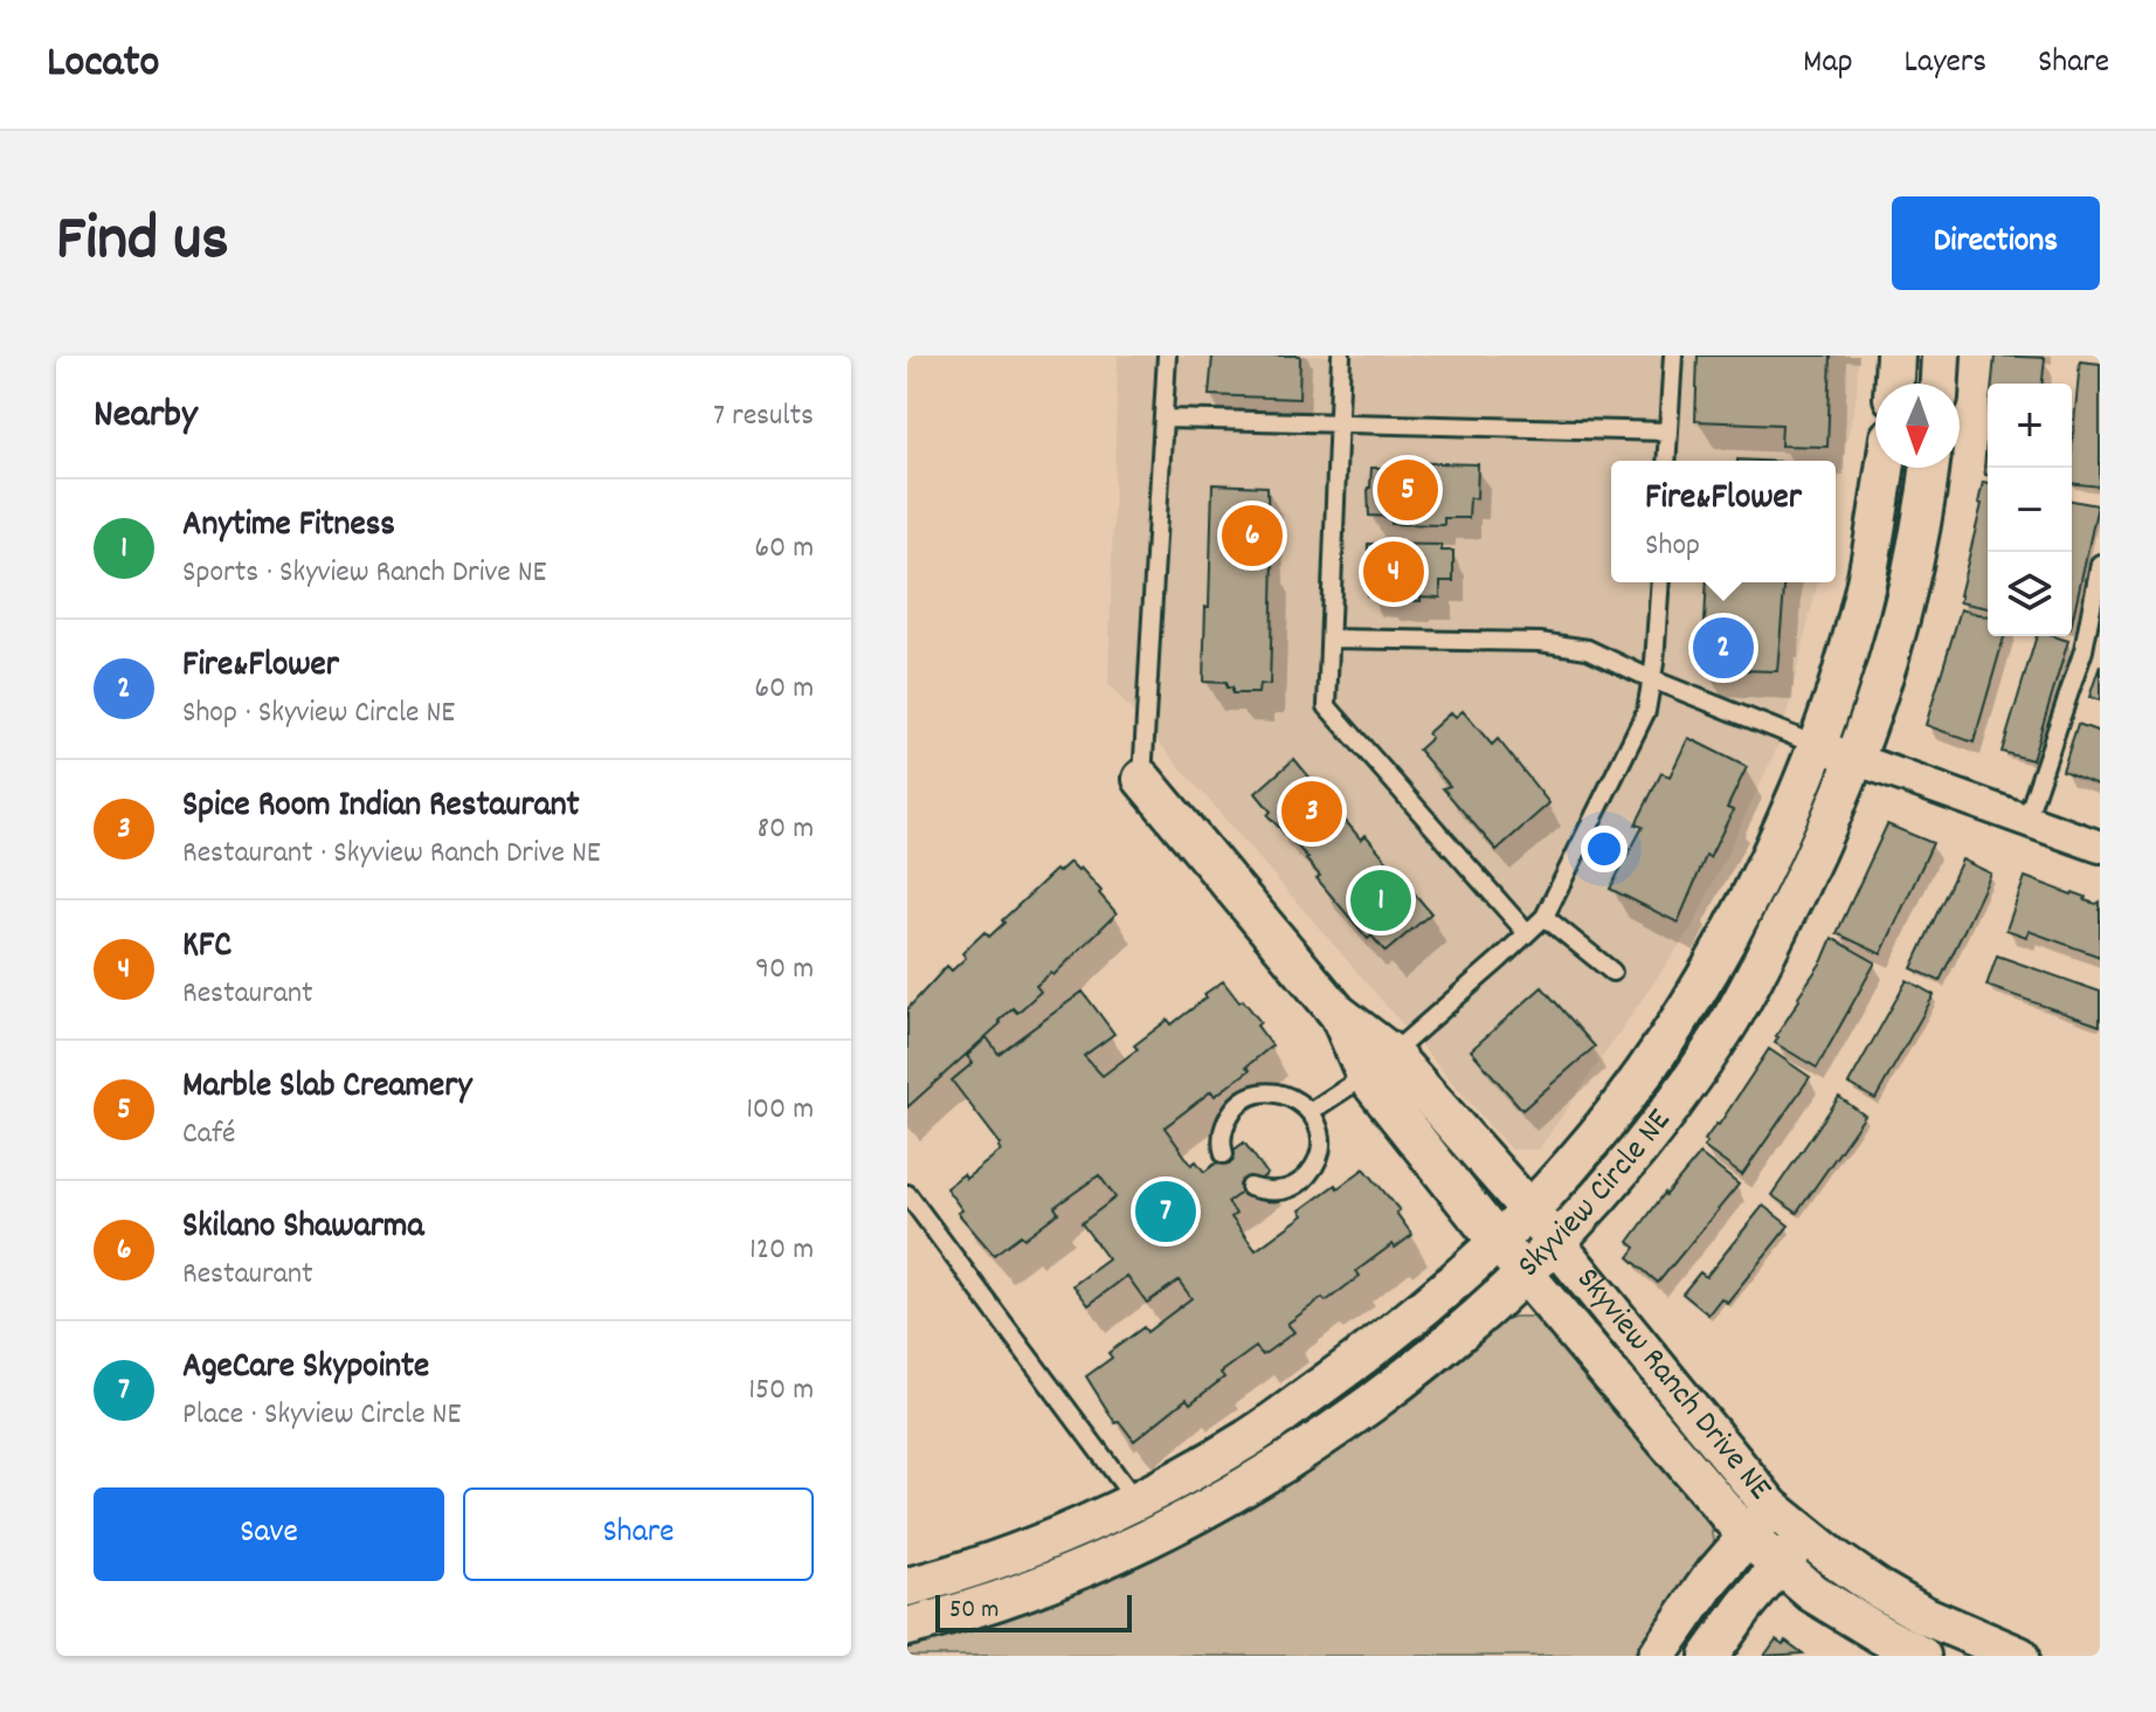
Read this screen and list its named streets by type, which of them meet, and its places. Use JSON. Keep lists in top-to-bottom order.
{
  "streets": {
    "street": ["Skyview Circle NE", "Skyview Ranch Drive NE"]
  },
  "crossings": [
    ["Skyview Circle NE", "Skyview Ranch Drive NE"]
  ],
  "scale_bar": "50 m",
  "north": "bottom",
  "page": {
    "header": "Locato",
    "nav": ["Map", "Layers", "Share"],
    "title": "Find us",
    "buttons": [
      "Directions",
      ["Save", "Share"]
    ],
    "heading": ["Nearby", "7 results"],
    "map_buttons": ["+", "−"],
    "pins": [
      "5",
      "6",
      "4",
      "2",
      "3",
      "1",
      "7"
    ],
    "popup": ["Fire&Flower", "Shop"],
    "list": [
      {
        "mark": "1",
        "name": "Anytime Fitness",
        "note": "Sports · Skyview Ranch Drive NE",
        "value": "60 m"
      },
      {
        "mark": "2",
        "name": "Fire&Flower",
        "note": "Shop · Skyview Circle NE",
        "value": "60 m"
      },
      {
        "mark": "3",
        "name": "Spice Room Indian Restaurant",
        "note": "Restaurant · Skyview Ranch Drive NE",
        "value": "80 m"
      },
      {
        "mark": "4",
        "name": "KFC",
        "note": "Restaurant",
        "value": "90 m"
      },
      {
        "mark": "5",
        "name": "Marble Slab Creamery",
        "note": "Café",
        "value": "100 m"
      },
      {
        "mark": "6",
        "name": "Skilano Shawarma",
        "note": "Restaurant",
        "value": "120 m"
      },
      {
        "mark": "7",
        "name": "AgeCare Skypointe",
        "note": "Place · Skyview Circle NE",
        "value": "150 m"
      }
    ],
    "scale": "50 m"
  }
}
